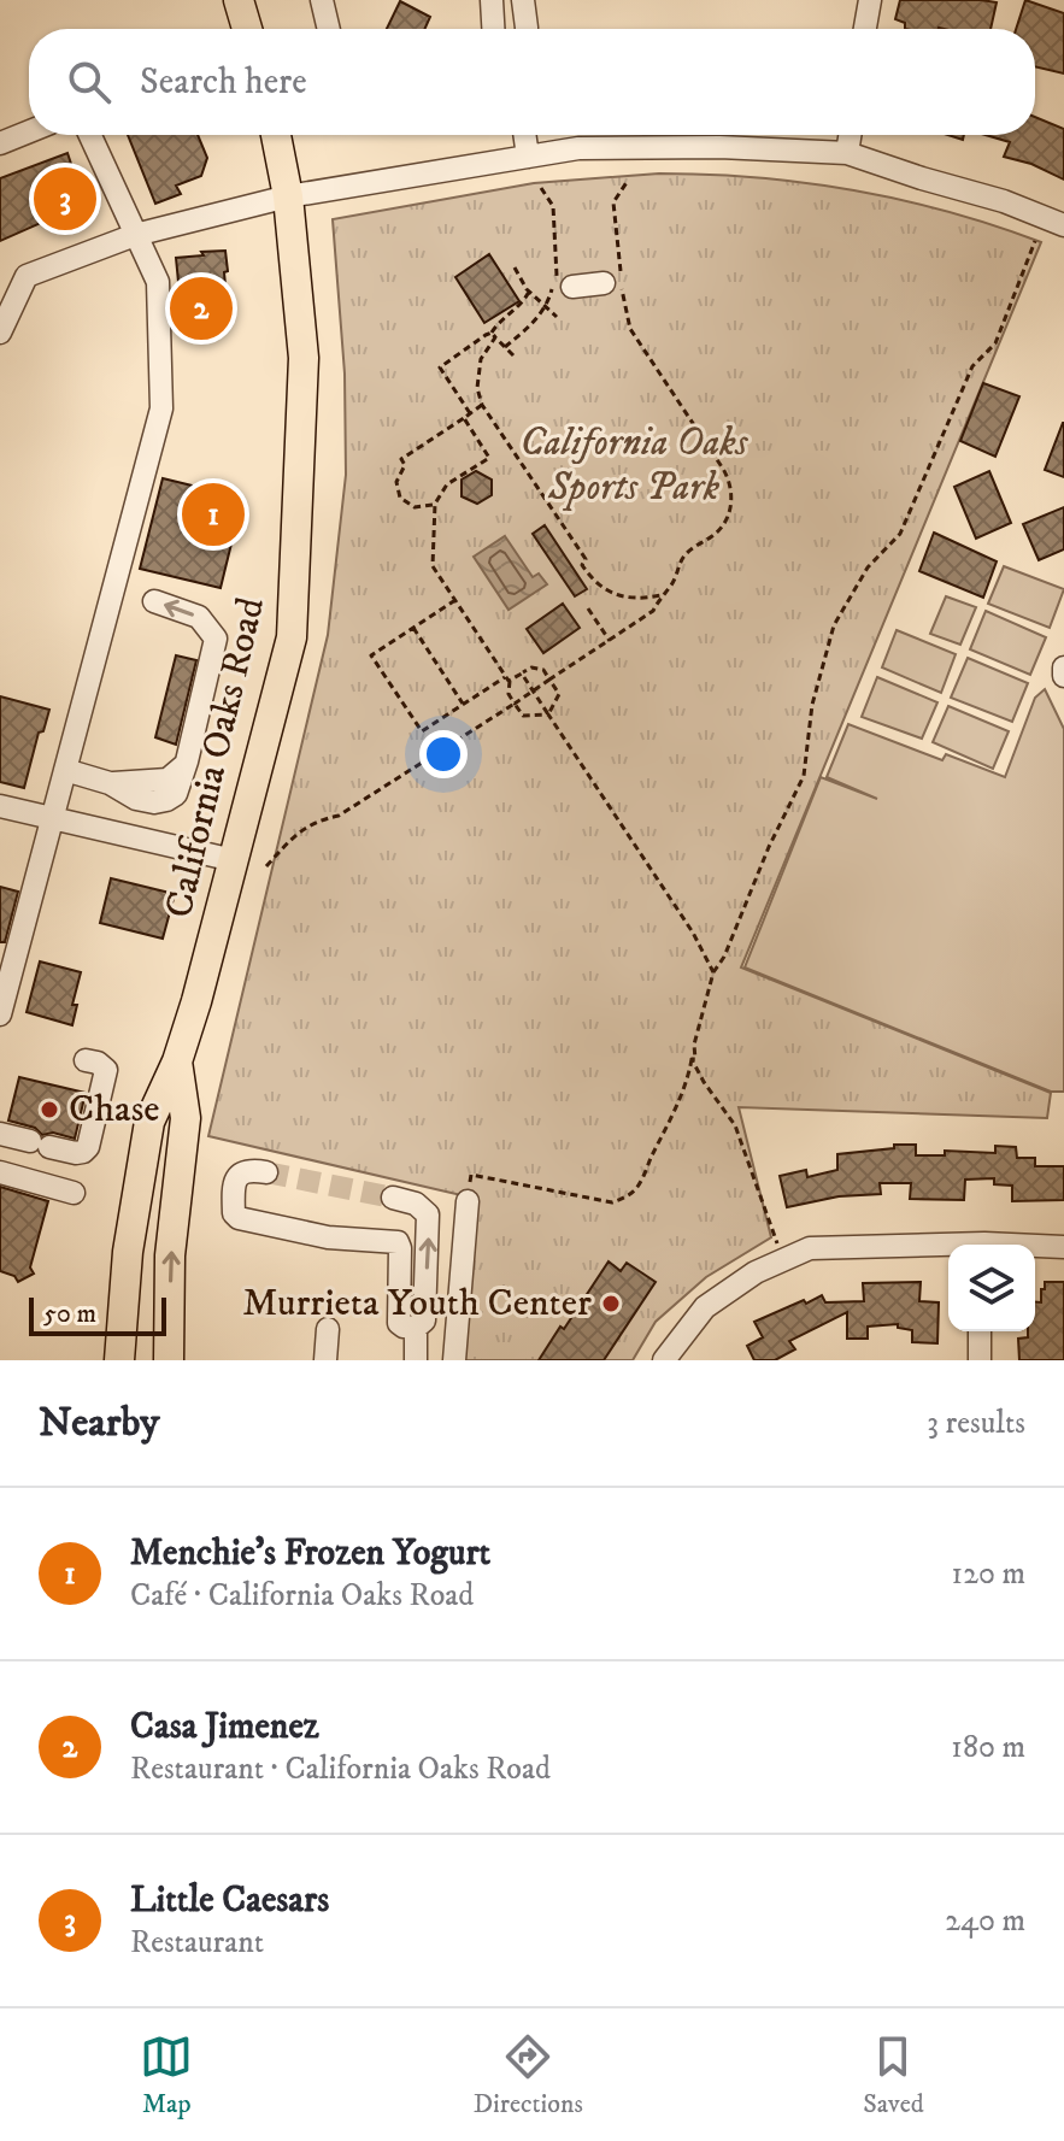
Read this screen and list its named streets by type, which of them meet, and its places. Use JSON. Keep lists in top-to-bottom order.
{
  "streets": {
    "main road": ["California Oaks Road"]
  },
  "parks": ["California Oaks Sports Park"],
  "places": ["Chase", "Murrieta Youth Center"],
  "scale_bar": "50 m",
  "page": {
    "search": "Search here",
    "pins": ["3", "2", "1"],
    "scale": "50 m",
    "heading": ["Nearby", "3 results"],
    "list": [
      {
        "mark": "1",
        "name": "Menchie's Frozen Yogurt",
        "note": "Café · California Oaks Road",
        "value": "120 m"
      },
      {
        "mark": "2",
        "name": "Casa Jimenez",
        "note": "Restaurant · California Oaks Road",
        "value": "180 m"
      },
      {
        "mark": "3",
        "name": "Little Caesars",
        "note": "Restaurant",
        "value": "240 m"
      }
    ],
    "nav": ["Map", "Directions", "Saved"]
  }
}
